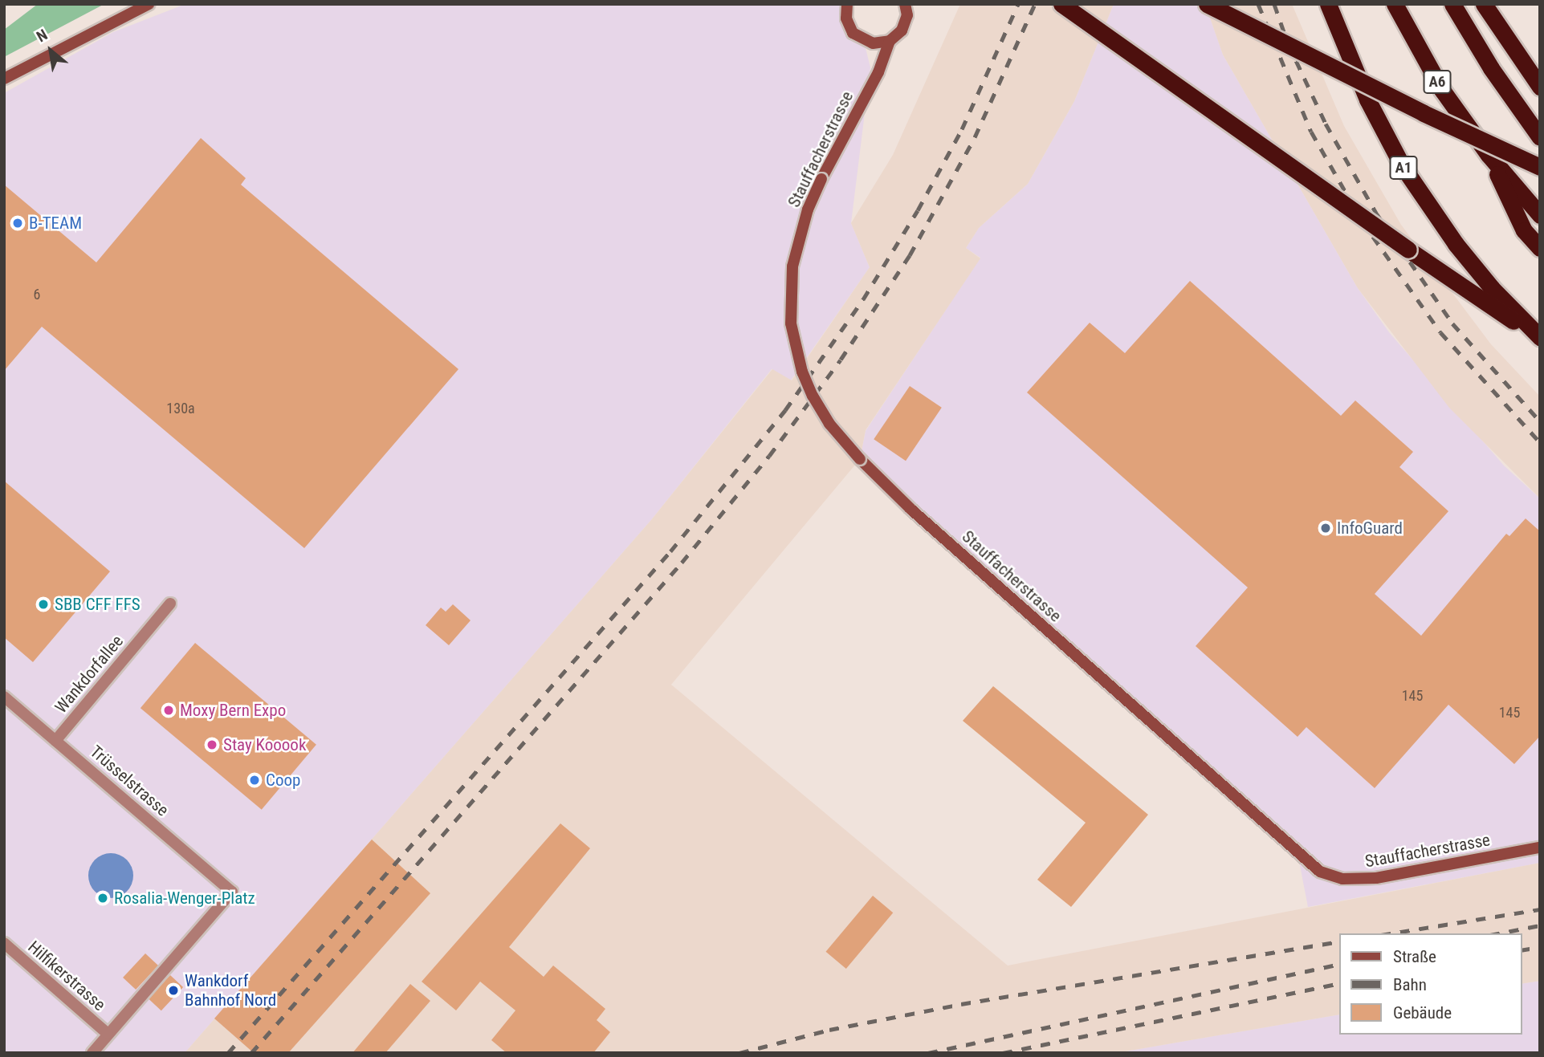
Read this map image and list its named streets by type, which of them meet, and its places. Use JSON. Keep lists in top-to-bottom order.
{
  "streets": {
    "highway": ["A6", "A1"],
    "street": [
      "Stauffacherstrasse",
      "Wankdorfallee",
      "Trüsselstrasse",
      "Hilfikerstrasse"
    ]
  },
  "crossings": [
    ["Wankdorfallee", "Trüsselstrasse"],
    ["Trüsselstrasse", "Hilfikerstrasse"]
  ],
  "places": [
    "B-TEAM",
    "InfoGuard",
    "SBB CFF FFS",
    "Moxy Bern Expo",
    "Stay Kooook",
    "Coop",
    "Rosalia-Wenger-Platz",
    "Wankdorf Bahnhof Nord"
  ],
  "house_numbers": [
    "6",
    "130a",
    "145",
    "145"
  ],
  "legend": ["Straße", "Bahn", "Gebäude"],
  "north": "top left"
}
